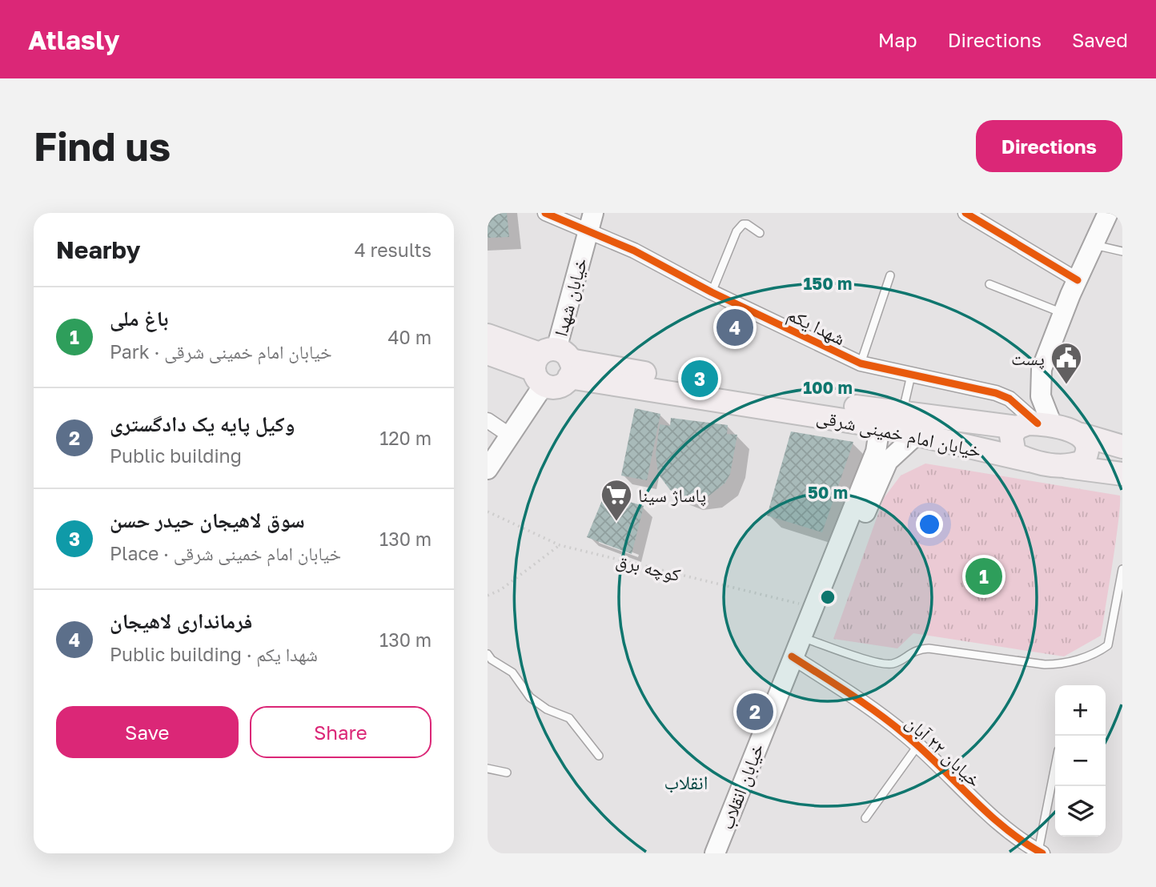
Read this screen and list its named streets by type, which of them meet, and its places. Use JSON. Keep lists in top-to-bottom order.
{
  "streets": {
    "main road": ["خیابان شهدا", "خیابان امام خمینی شرقی", "خیابان انقلاب"],
    "street": ["شهدا یکم", "خیابان ۲۲ آبان"],
    "path": ["کوچه برق"]
  },
  "crossings": [
    ["خیابان شهدا", "شهدا یکم"],
    ["خیابان شهدا", "خیابان امام خمینی شرقی"],
    ["شهدا یکم", "خیابان امام خمینی شرقی"],
    ["خیابان امام خمینی شرقی", "خیابان انقلاب"],
    ["کوچه برق", "خیابان انقلاب"],
    ["خیابان ۲۲ آبان", "خیابان انقلاب"]
  ],
  "districts": ["انقلاب"],
  "places": {
    "public building": ["پست"],
    "supermarket": ["پاساژ سینا"]
  },
  "page": {
    "header": "Atlasly",
    "nav": ["Map", "Directions", "Saved"],
    "buttons": [
      "Directions",
      ["Save", "Share"]
    ],
    "title": "Find us",
    "heading": ["Nearby", "4 results"],
    "list": [
      {
        "mark": "1",
        "name": "باغ ملی",
        "note": "Park · خیابان امام خمینی شرقی",
        "value": "40 m"
      },
      {
        "mark": "2",
        "name": "وکیل پایه یک دادگستری",
        "note": "Public building",
        "value": "120 m"
      },
      {
        "mark": "3",
        "name": "سوق لاهيجان حيدر حسن",
        "note": "Place · خیابان امام خمینی شرقی",
        "value": "130 m"
      },
      {
        "mark": "4",
        "name": "فرمانداری لاهیجان",
        "note": "Public building · شهدا یکم",
        "value": "130 m"
      }
    ],
    "pins": [
      "4",
      "3",
      "1",
      "2"
    ],
    "map_buttons": ["+", "−"]
  },
  "rings": ["150 m", "100 m", "50 m"]
}
